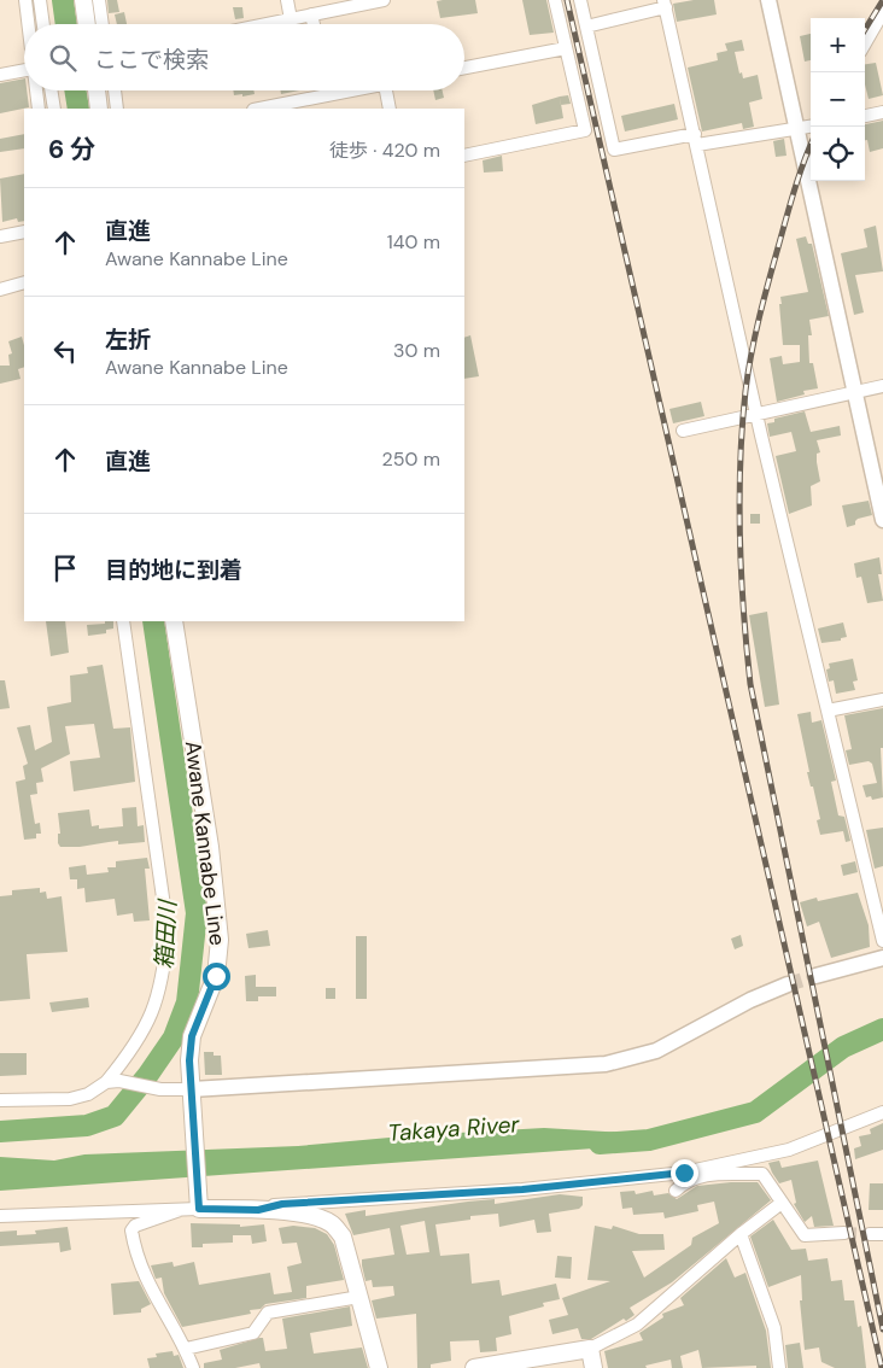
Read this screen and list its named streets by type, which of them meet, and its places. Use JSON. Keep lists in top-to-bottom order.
{
  "streets": {
    "main road": ["Awane Kannabe Line"]
  },
  "water": ["箱田川", "Takaya River"],
  "page": {
    "map_buttons": ["+", "−"],
    "search": "ここで検索",
    "heading": ["6 分", "徒歩 · 420 m"],
    "list": [
      ["直進", "Awane Kannabe Line", "140 m"],
      ["左折", "Awane Kannabe Line", "30 m"],
      ["直進", "250 m"],
      "目的地に到着"
    ]
  }
}
